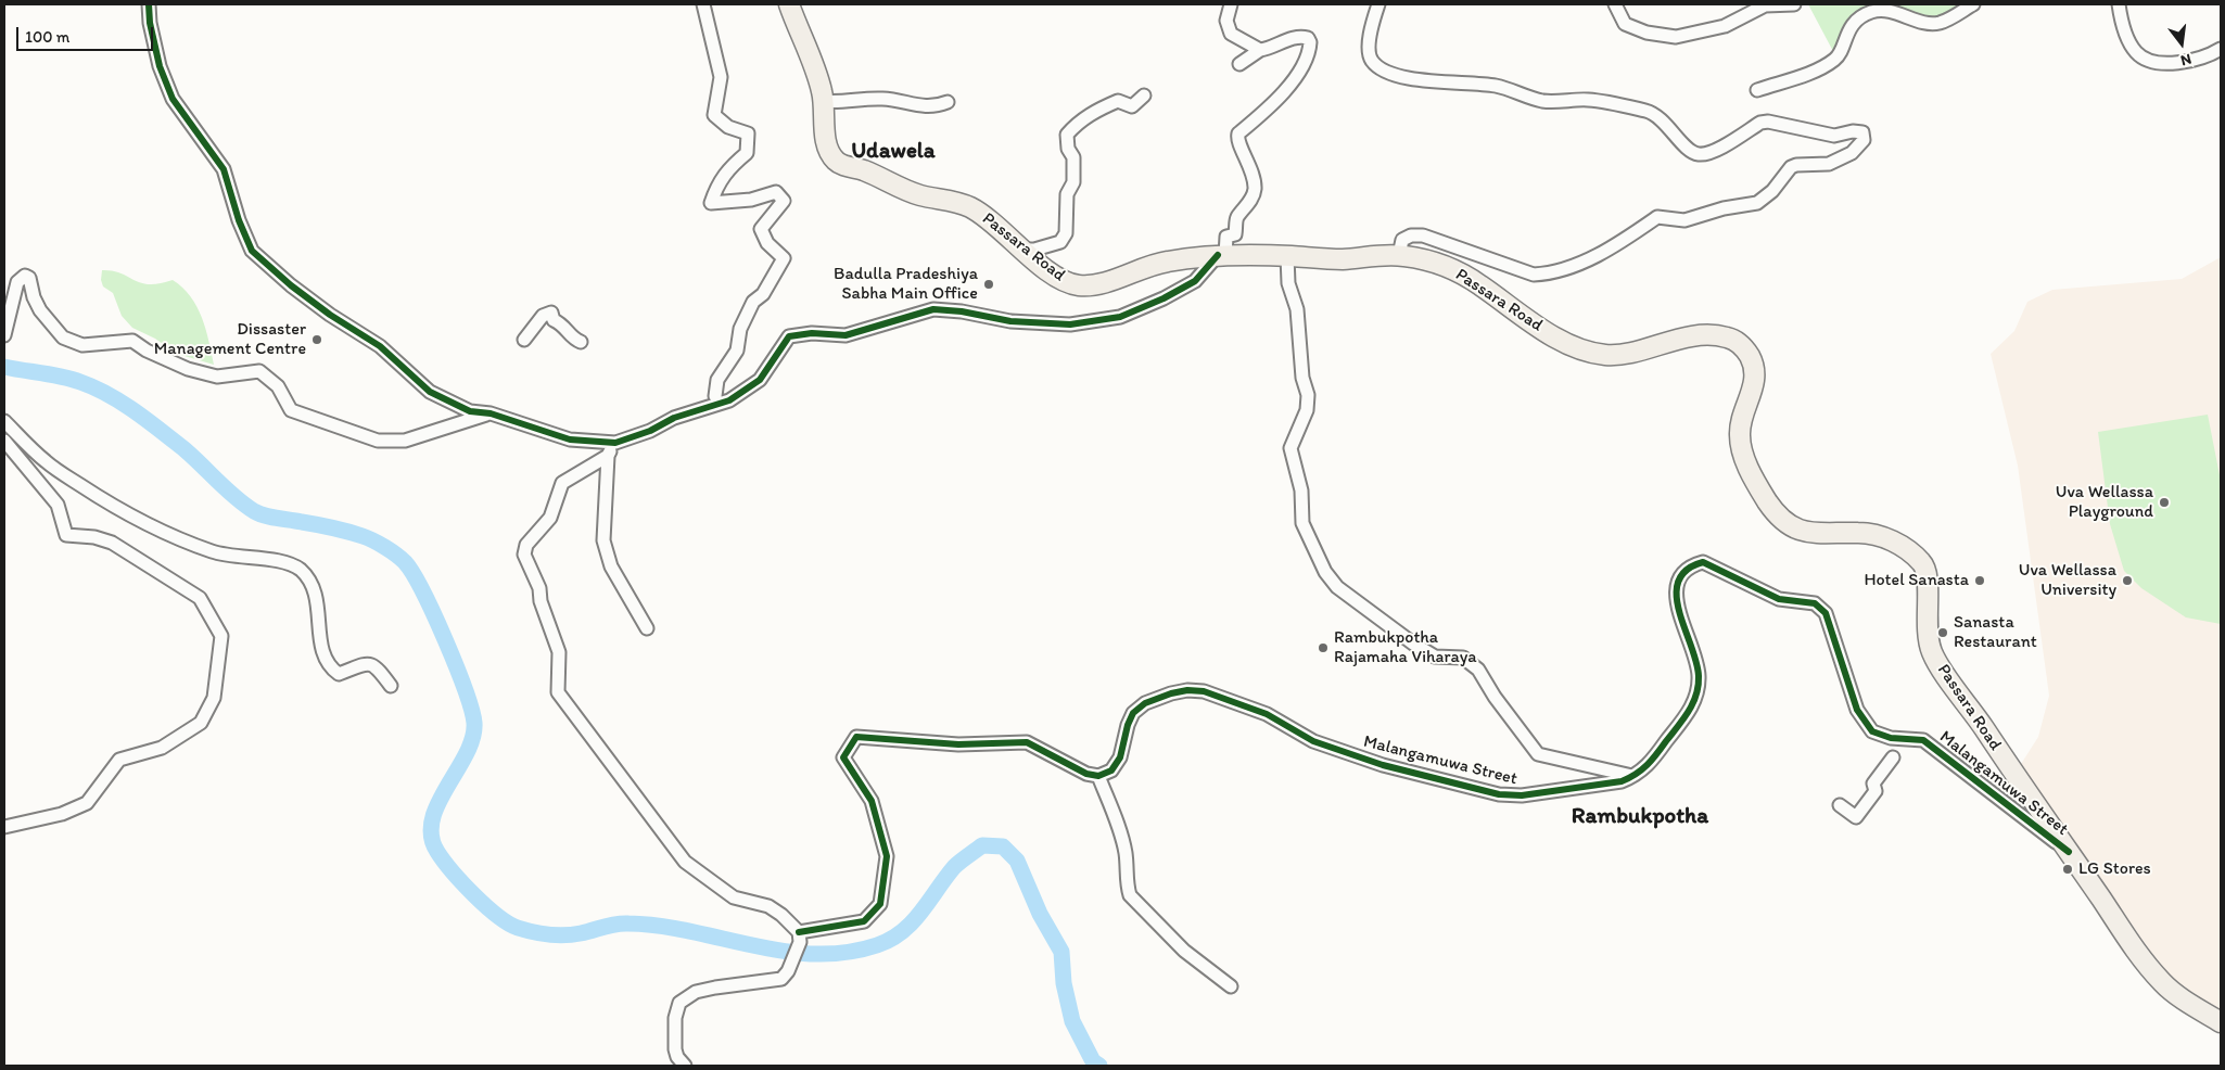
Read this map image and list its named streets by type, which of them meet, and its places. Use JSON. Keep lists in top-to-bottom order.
{
  "streets": {
    "highway": ["Passara Road"],
    "street": ["Malangamuwa Street"]
  },
  "crossings": [
    ["Passara Road", "Malangamuwa Street"]
  ],
  "districts": ["Udawela", "Rambukpotha"],
  "places": [
    "Badulla Pradeshiya Sabha Main Office",
    "Dissaster Management Centre",
    "Uva Wellassa Playground",
    "Hotel Sanasta",
    "Uva Wellassa University",
    "Sanasta Restaurant",
    "Rambukpotha Rajamaha Viharaya",
    "LG Stores"
  ],
  "scale_bar": "100 m",
  "north": "bottom"
}
